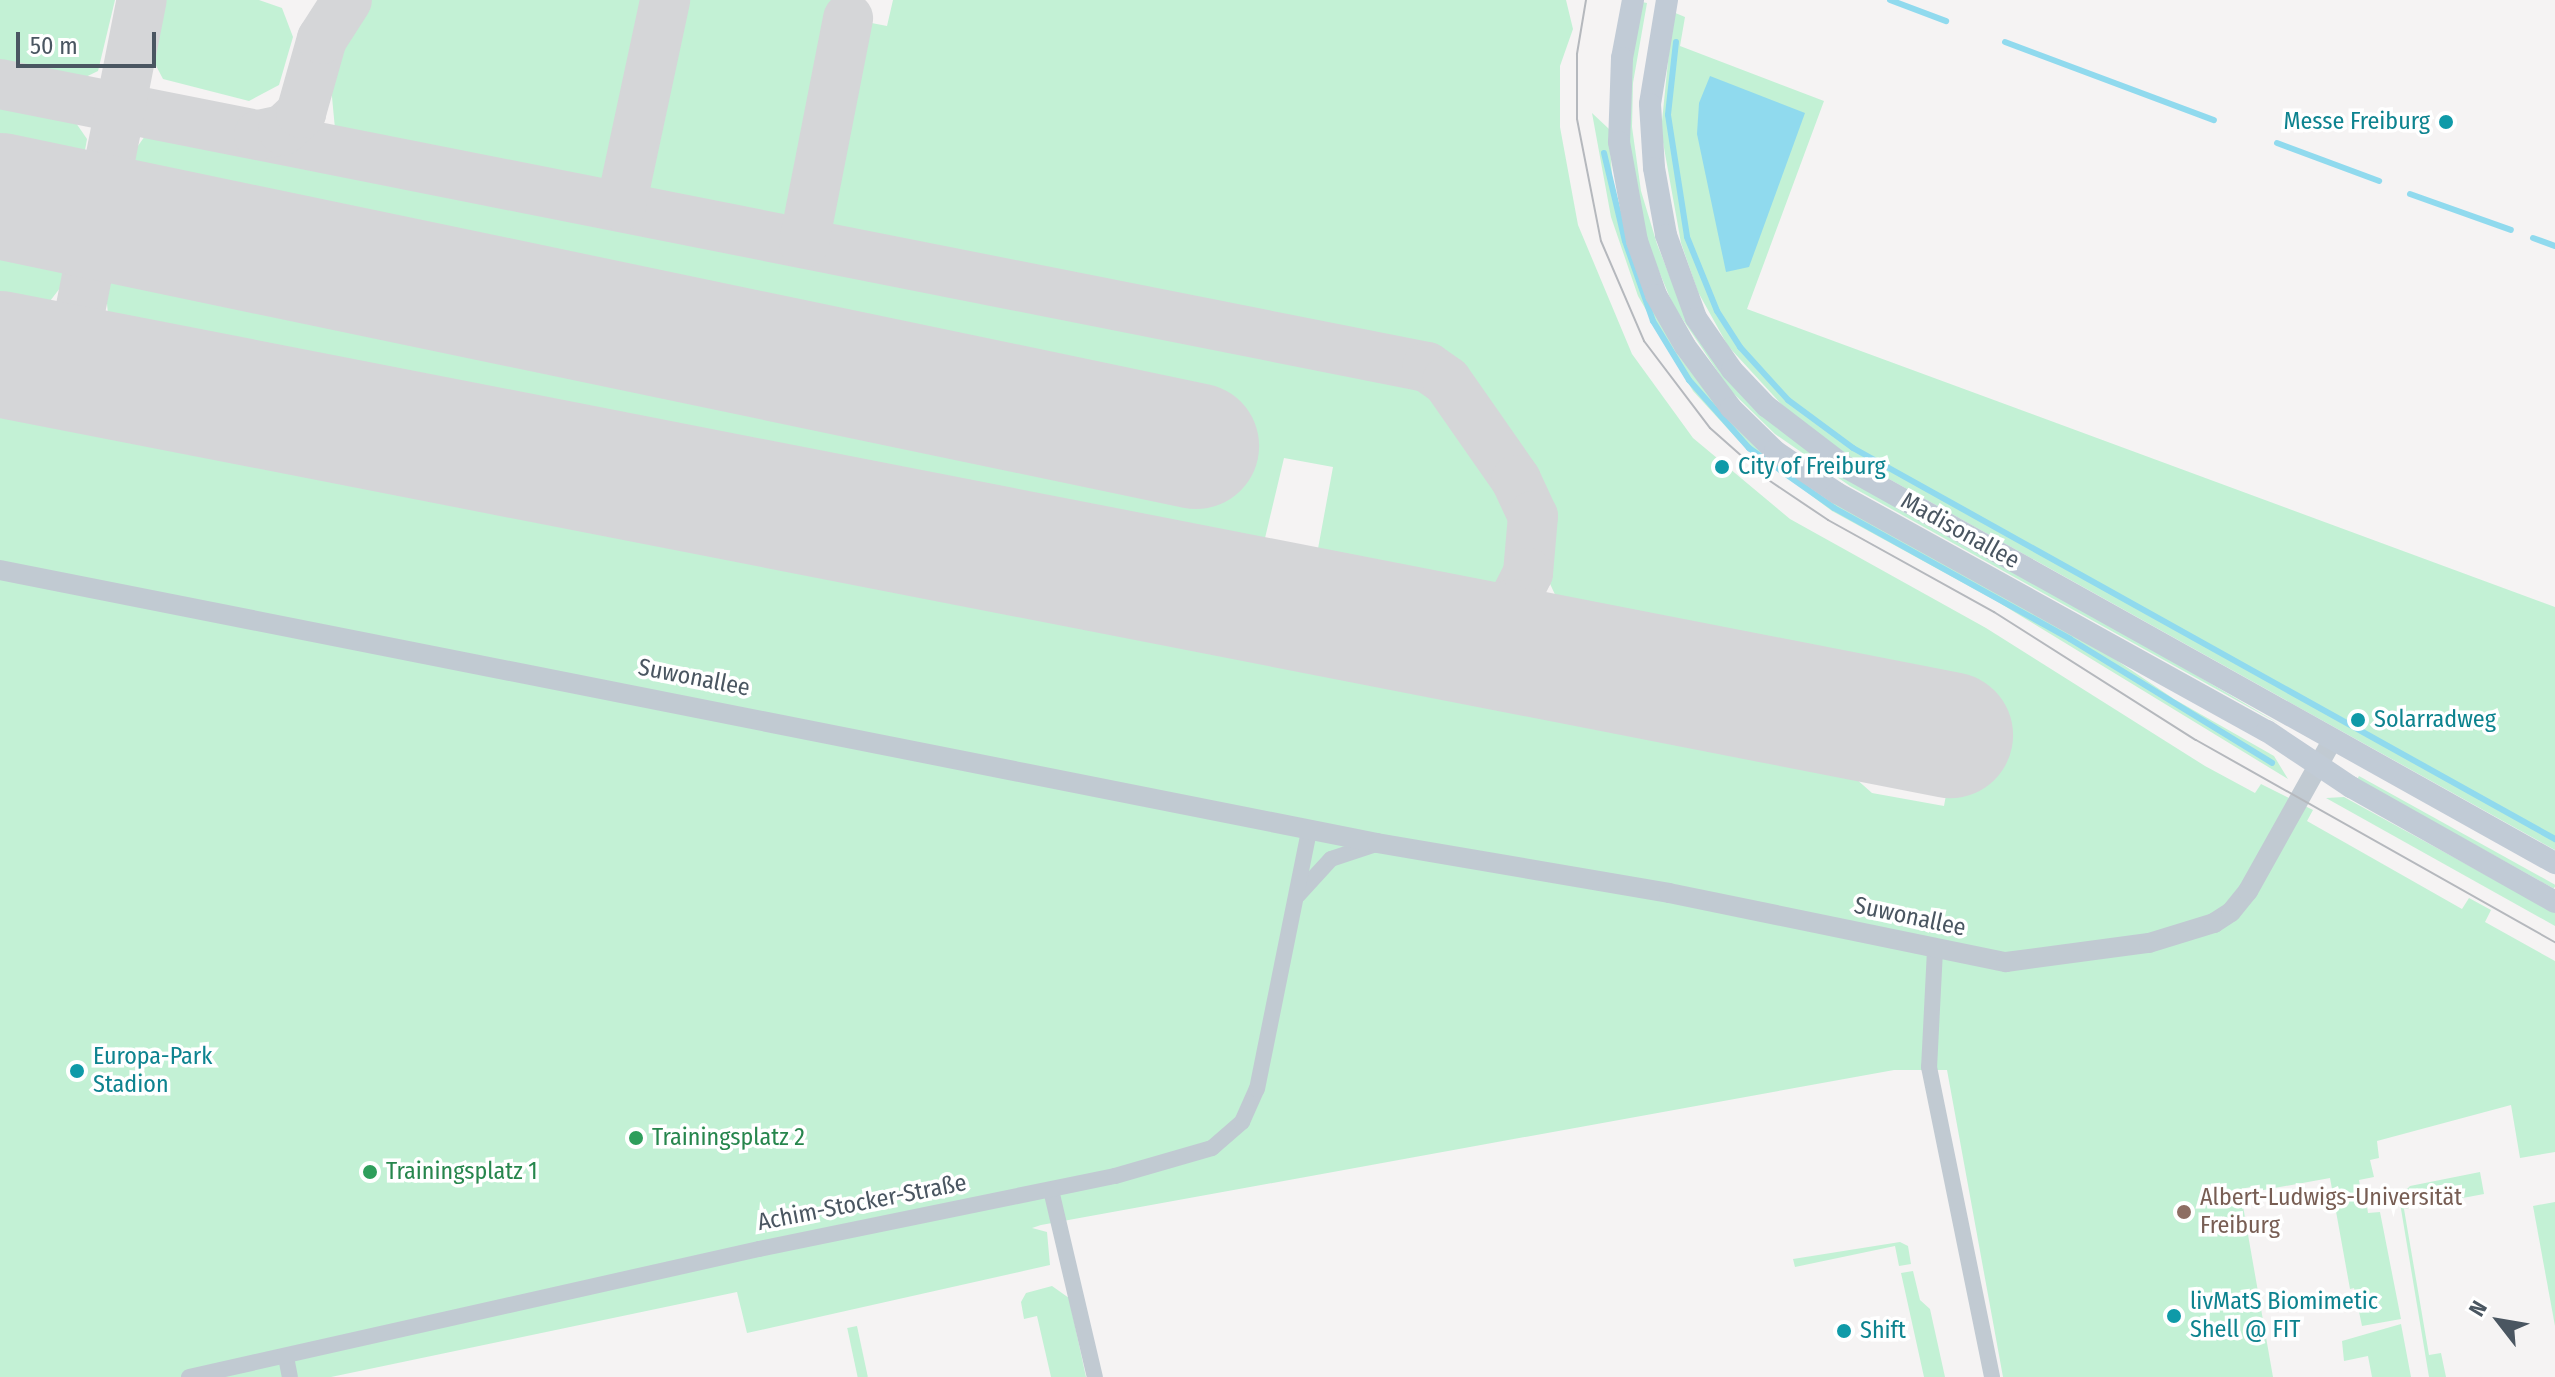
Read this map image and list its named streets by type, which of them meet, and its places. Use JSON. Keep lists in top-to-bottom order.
{
  "streets": {
    "main road": ["Madisonallee"],
    "street": ["Suwonallee", "Achim-Stocker-Straße"]
  },
  "crossings": [
    ["Madisonallee", "Suwonallee"],
    ["Suwonallee", "Achim-Stocker-Straße"]
  ],
  "places": [
    "Messe Freiburg",
    "City of Freiburg",
    "Solarradweg",
    "Europa-Park Stadion",
    "Trainingsplatz 2",
    "Trainingsplatz 1",
    "Albert-Ludwigs-Universität Freiburg",
    "livMatS Biomimetic Shell @ FIT",
    "Shift"
  ],
  "scale_bar": "50 m",
  "north": "top left"
}
